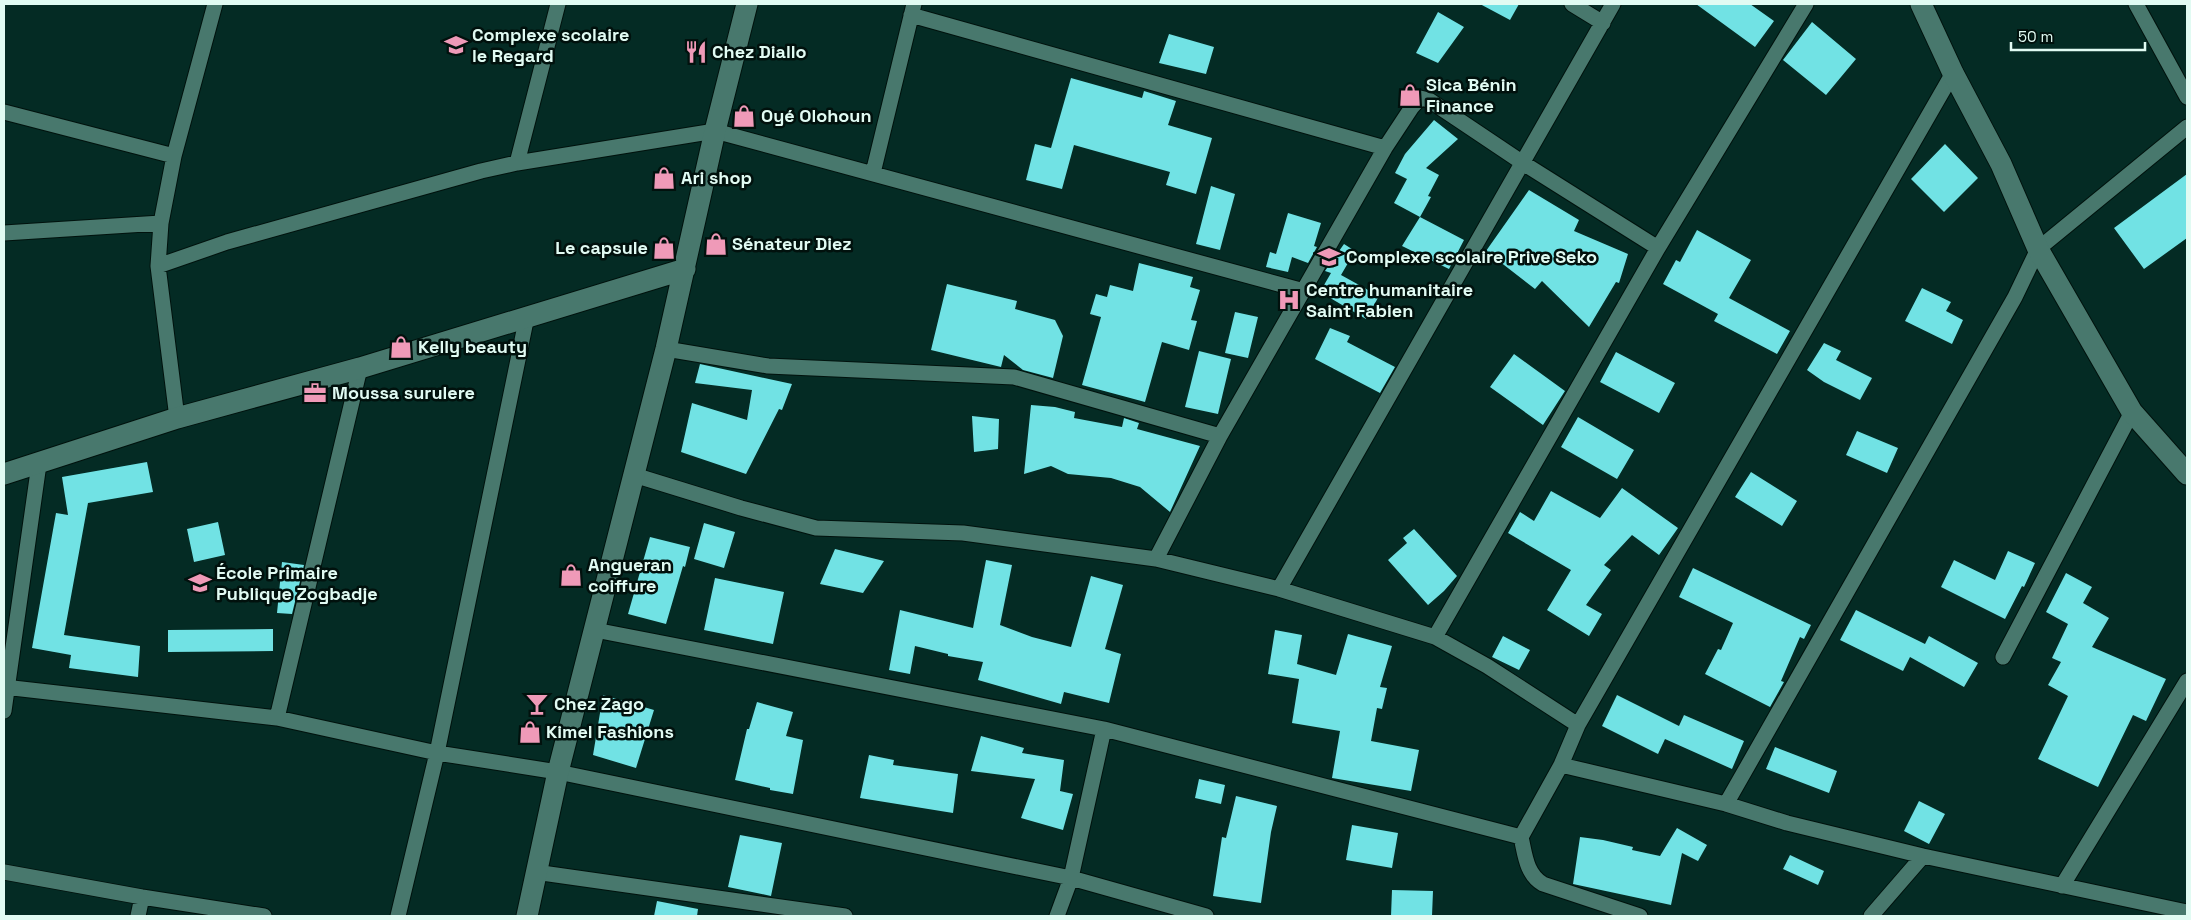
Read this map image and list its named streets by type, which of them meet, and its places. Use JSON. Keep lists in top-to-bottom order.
{
  "places": {
    "school or university": ["Complexe scolaire le Regard", "Complexe scolaire Prive Seko", "École Primaire Publique Zogbadje"],
    "restaurant": ["Chez Diallo"],
    "shop": [
      "Sica Bénin Finance",
      "Oyé Olohoun",
      "Ari shop",
      "Sénateur Diez",
      "Le capsule",
      "Kelly beauty",
      "Angueran coiffure",
      "Kimel Fashions"
    ],
    "hospital": ["Centre humanitaire Saint Fabien"],
    "office": ["Moussa surulere"],
    "bar": ["Chez Zago"]
  },
  "scale_bar": "50 m"
}
